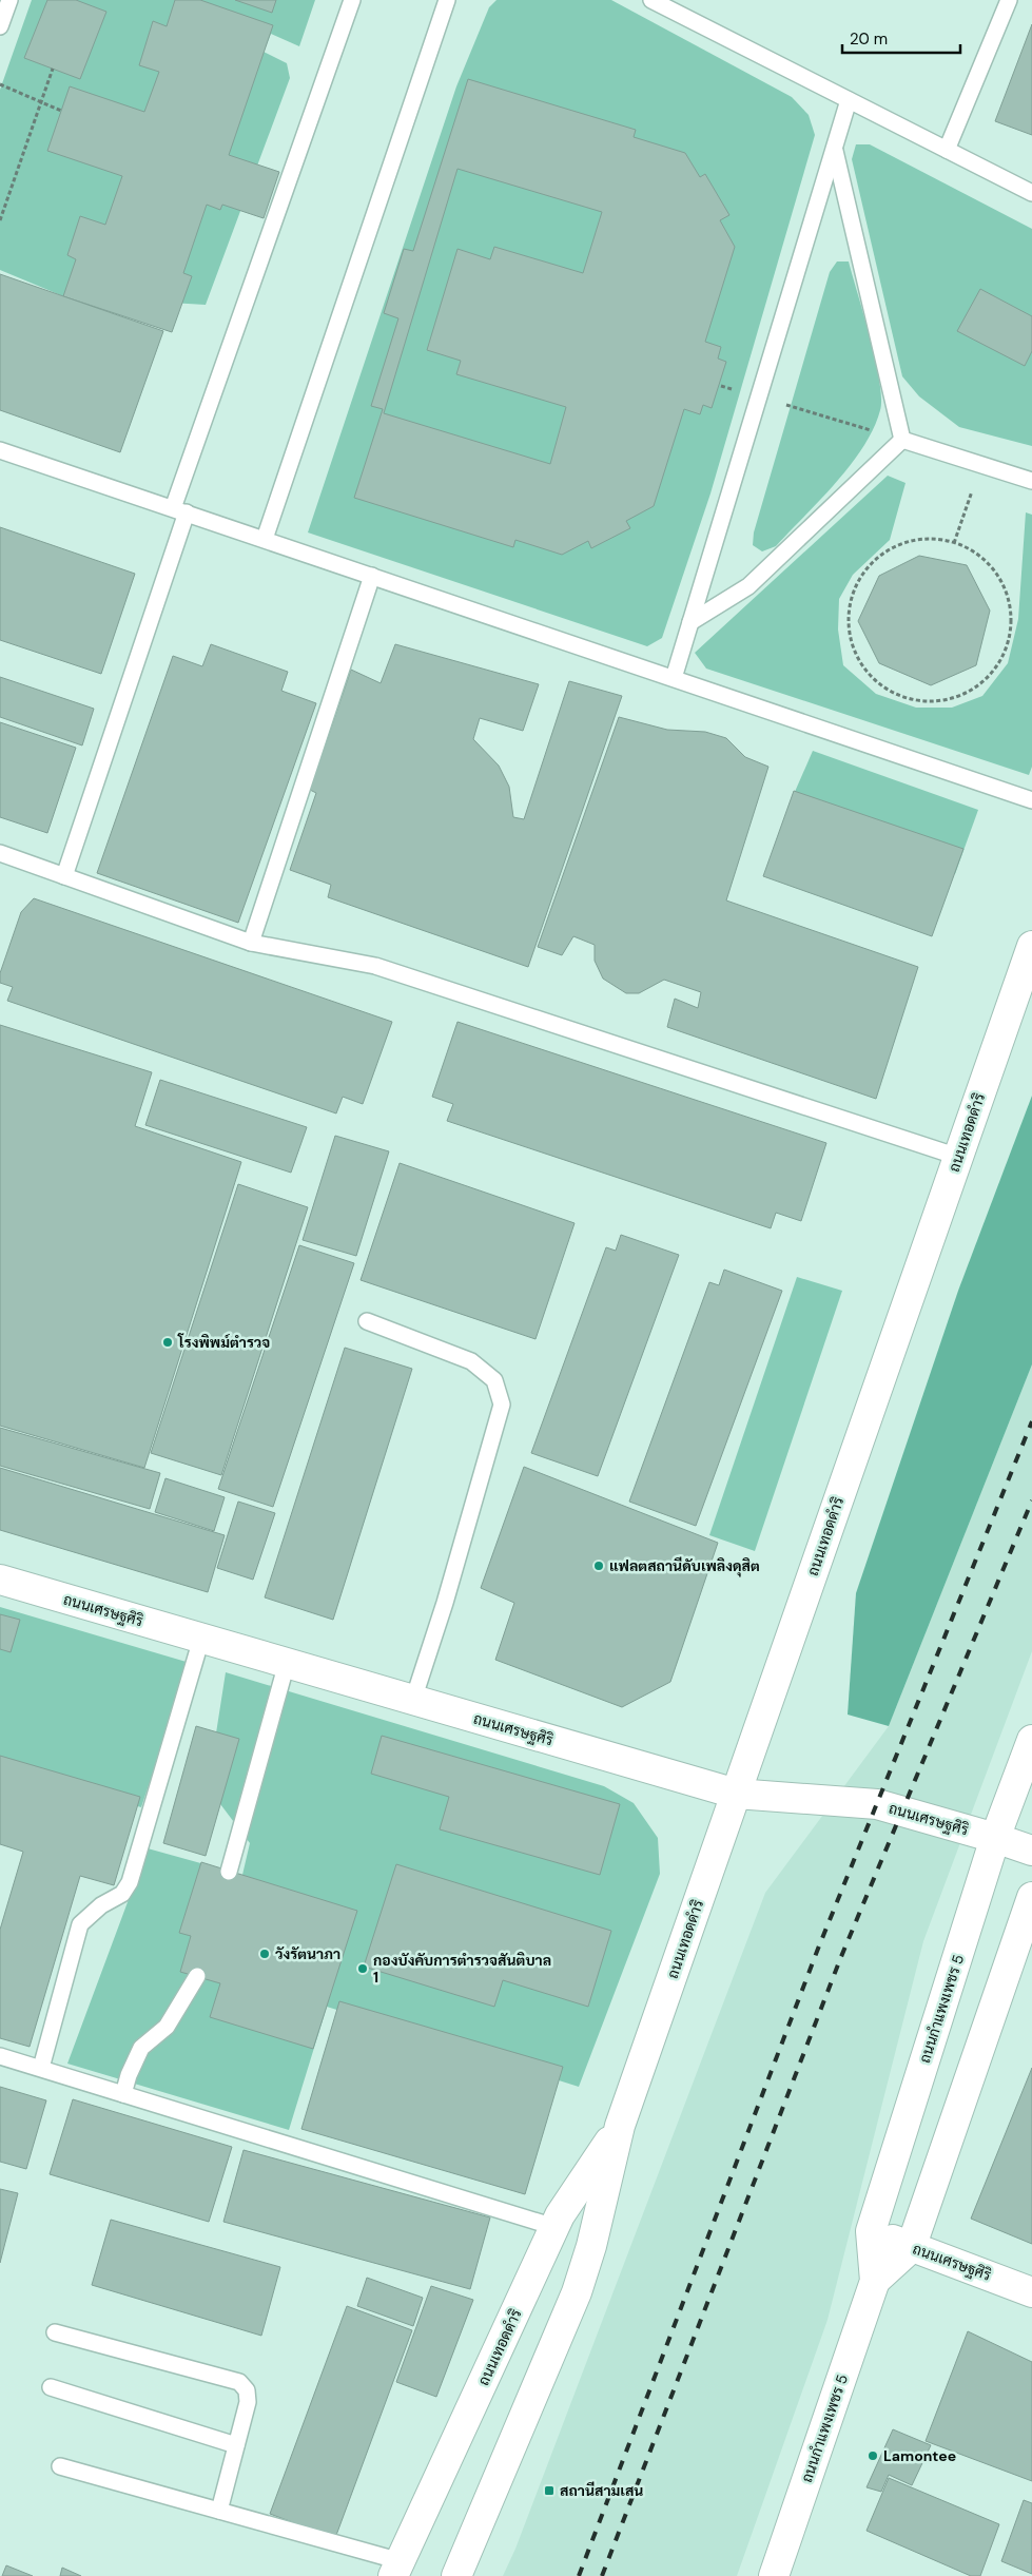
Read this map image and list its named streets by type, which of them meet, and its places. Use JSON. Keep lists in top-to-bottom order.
{
  "streets": {
    "street": ["ถนนเทอดดำริ", "ถนนเศรษฐศิริ", "ถนนกำแพงเพชร 5"]
  },
  "crossings": [
    ["ถนนเทอดดำริ", "ถนนเศรษฐศิริ"],
    ["ถนนเศรษฐศิริ", "ถนนกำแพงเพชร 5"]
  ],
  "places": {
    "other": [
      "โรงพิพม์ตำรวจ",
      "แฟลตสถานีดับเพลิงดุสิต",
      "วังรัตนาภา",
      "กองบังคับการตำรวจสันติบาล 1",
      "Lamontee"
    ],
    "transit": ["สถานีสามเสน"]
  },
  "scale_bar": "20 m"
}
